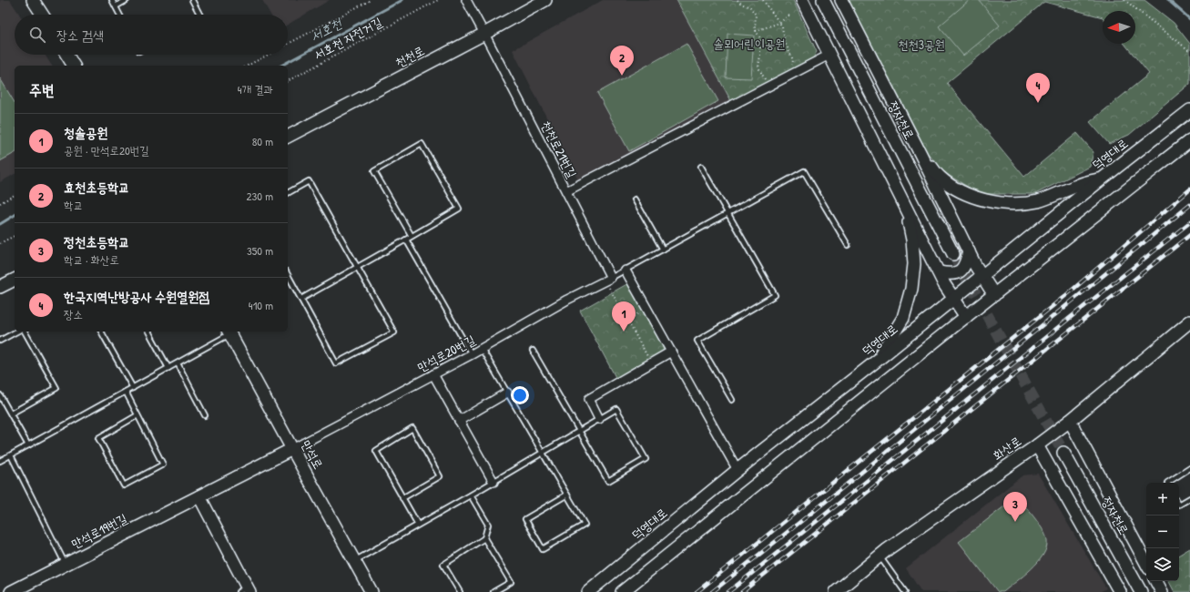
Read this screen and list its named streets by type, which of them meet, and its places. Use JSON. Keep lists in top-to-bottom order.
{
  "streets": {
    "street": [
      "천천로",
      "정자천로",
      "천천로21번길",
      "덕영대로",
      "만석로20번길",
      "화산로",
      "만석로",
      "만석로19번길"
    ],
    "path": ["서호천 자전거길"]
  },
  "crossings": [
    ["천천로", "천천로21번길"],
    ["천천로21번길", "만석로20번길"],
    ["만석로20번길", "만석로"],
    ["만석로20번길", "만석로19번길"],
    ["만석로", "만석로19번길"]
  ],
  "water": ["서호천"],
  "parks": ["솔뫼어린이공원", "천천3공원"],
  "north": "left",
  "page": {
    "search": "장소 검색",
    "pins": [
      "2",
      "4",
      "1",
      "3"
    ],
    "heading": ["주변", "4개 결과"],
    "list": [
      {
        "mark": "1",
        "name": "청솔공원",
        "note": "공원 · 만석로20번길",
        "value": "80 m"
      },
      {
        "mark": "2",
        "name": "효천초등학교",
        "note": "학교",
        "value": "230 m"
      },
      {
        "mark": "3",
        "name": "정천초등학교",
        "note": "학교 · 화산로",
        "value": "350 m"
      },
      {
        "mark": "4",
        "name": "한국지역난방공사 수원열원점",
        "note": "장소",
        "value": "410 m"
      }
    ],
    "map_buttons": ["+", "−"]
  }
}
